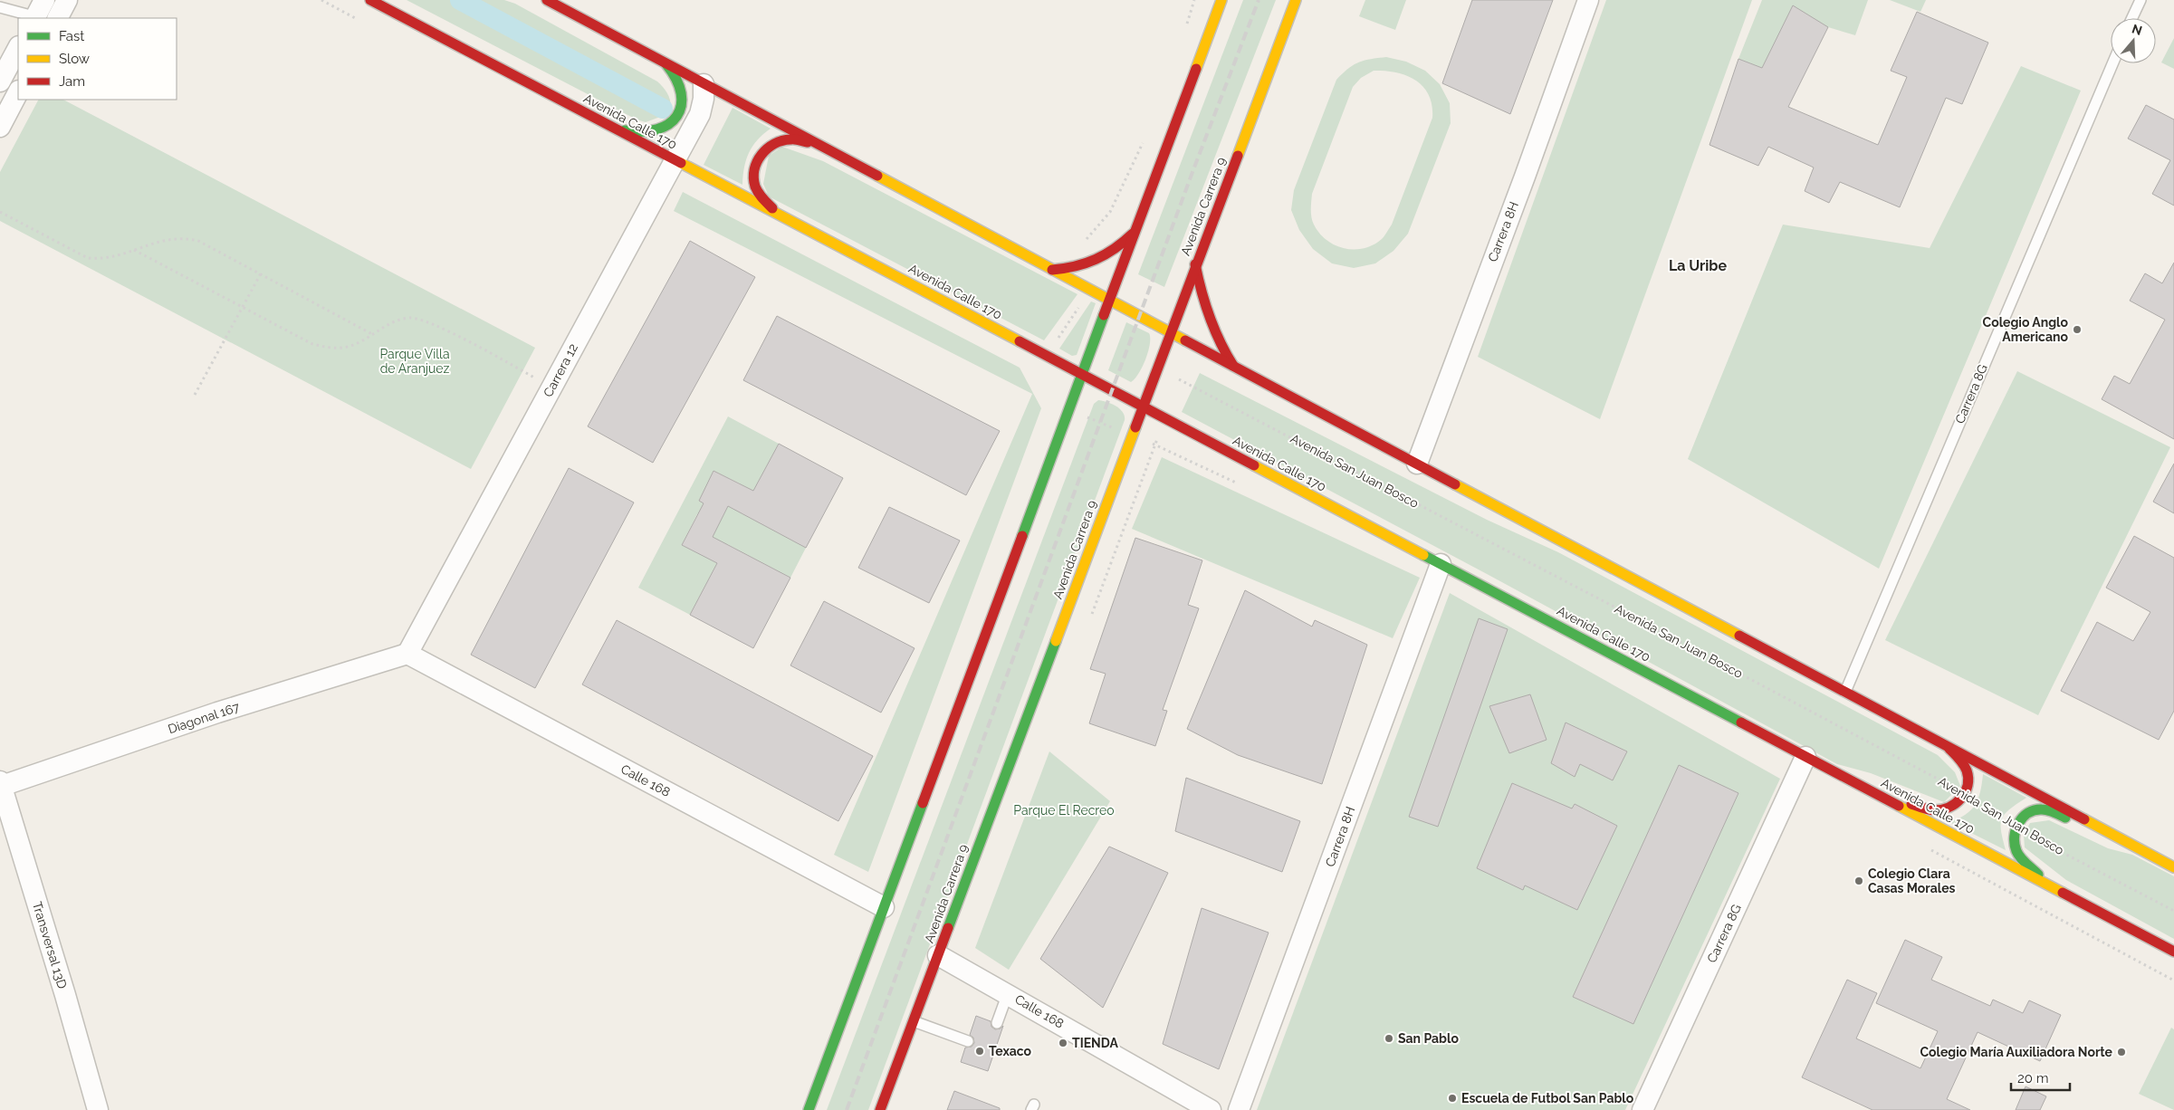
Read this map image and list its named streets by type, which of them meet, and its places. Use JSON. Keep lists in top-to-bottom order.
{
  "streets": {
    "main road": ["Avenida Calle 170", "Avenida Carrera 9"],
    "street": [
      "Carrera 8H",
      "Carrera 12",
      "Carrera 8G",
      "Diagonal 167",
      "Calle 168",
      "Transversal 13D"
    ],
    "path": ["Avenida San Juan Bosco"]
  },
  "crossings": [
    ["Avenida Calle 170", "Avenida Carrera 9"],
    ["Avenida Calle 170", "Carrera 8H"],
    ["Avenida Calle 170", "Carrera 12"],
    ["Avenida Calle 170", "Carrera 8G"],
    ["Avenida Carrera 9", "Calle 168"],
    ["Carrera 12", "Diagonal 167"],
    ["Carrera 12", "Calle 168"],
    ["Diagonal 167", "Calle 168"],
    ["Diagonal 167", "Transversal 13D"]
  ],
  "districts": ["La Uribe"],
  "parks": ["Parque Villa de Aranjuez", "Parque El Recreo"],
  "places": [
    "Colegio Anglo Americano",
    "Colegio Clara Casas Morales",
    "San Pablo",
    "TIENDA",
    "Texaco",
    "Colegio María Auxiliadora Norte",
    "Escuela de Futbol San Pablo"
  ],
  "legend": ["Fast", "Slow", "Jam"],
  "scale_bar": "20 m",
  "north": "top"
}
